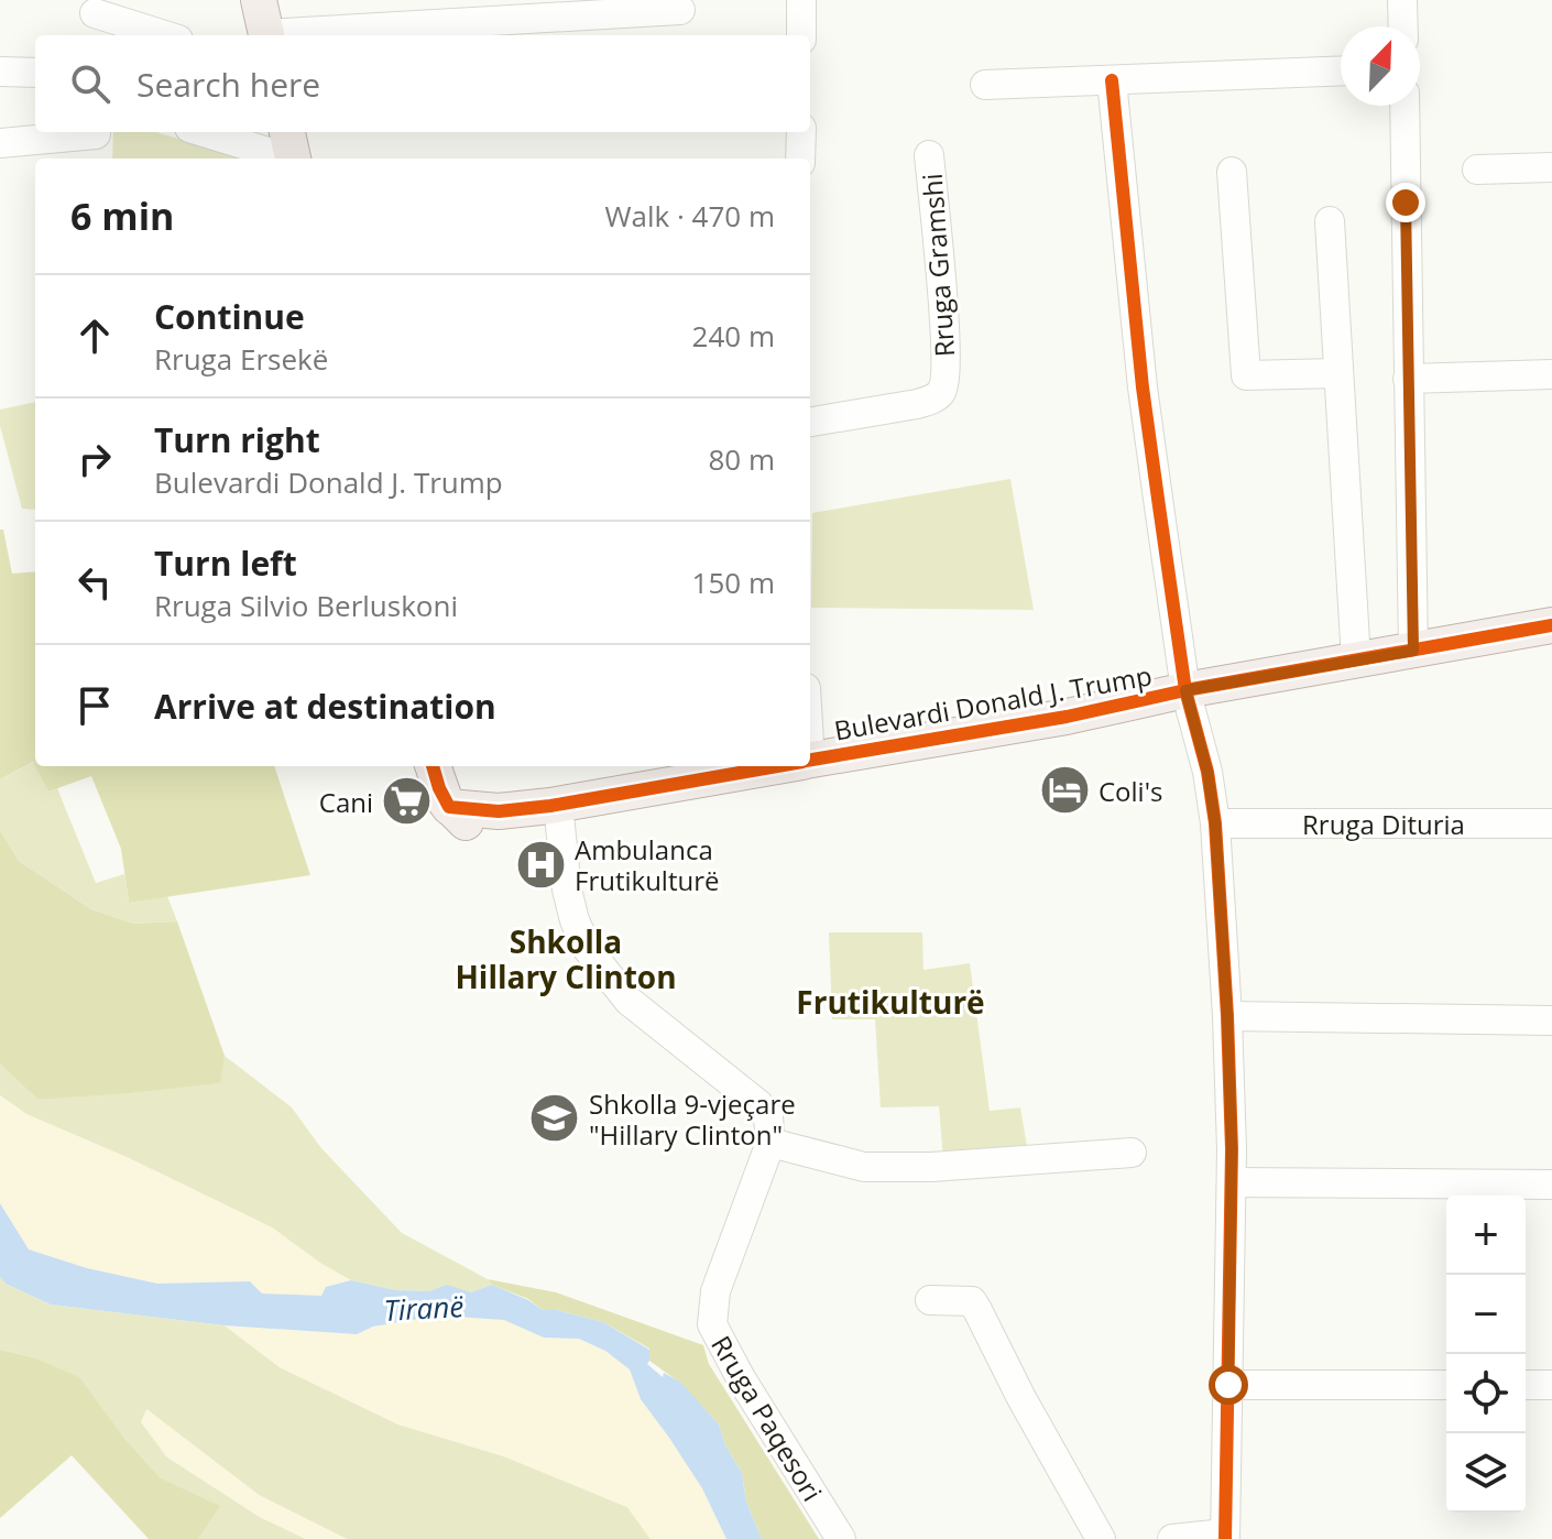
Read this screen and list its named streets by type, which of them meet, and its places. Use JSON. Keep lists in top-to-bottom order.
{
  "streets": {
    "main road": ["Bulevardi Donald J. Trump"],
    "street": ["Rruga Gramshi", "Rruga Dituria", "Rruga Paqesori"]
  },
  "districts": ["Shkolla Hillary Clinton", "Frutikulturë"],
  "water": ["Tiranë"],
  "places": {
    "hotel": ["Coli's"],
    "supermarket": ["Cani"],
    "hospital": ["Ambulanca Frutikulturë"],
    "school or university": ["Shkolla 9-vjeçare \"Hillary Clinton\""]
  },
  "north": "top right",
  "page": {
    "search": "Search here",
    "heading": ["6 min", "Walk · 470 m"],
    "list": [
      ["Continue", "Rruga Ersekë", "240 m"],
      ["Turn right", "Bulevardi Donald J. Trump", "80 m"],
      ["Turn left", "Rruga Silvio Berluskoni", "150 m"],
      "Arrive at destination"
    ],
    "map_buttons": ["+", "−"]
  }
}
